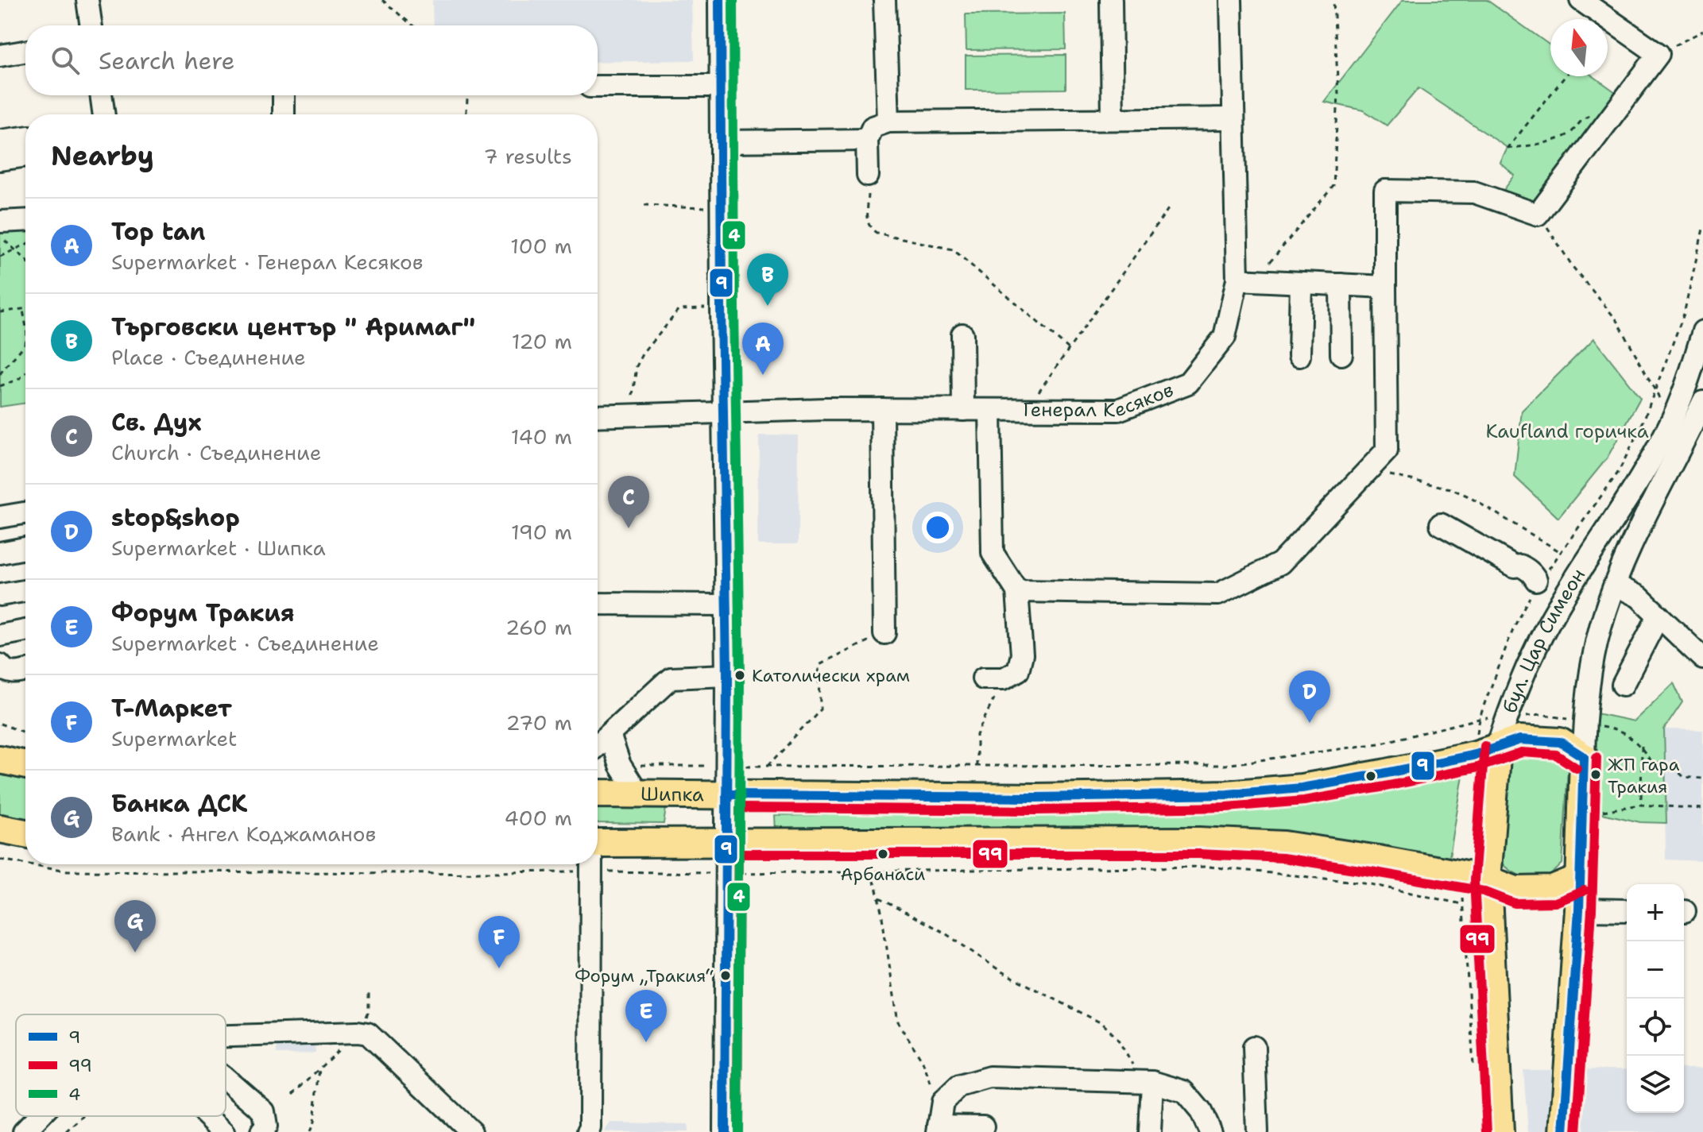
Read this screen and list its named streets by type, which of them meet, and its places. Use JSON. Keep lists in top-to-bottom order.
{
  "streets": {
    "main road": ["бул. Цар Симеон", "Шипка"],
    "street": ["Генерал Кесяков"]
  },
  "crossings": [
    ["бул. Цар Симеон", "Шипка"]
  ],
  "parks": ["Kaufland горичка"],
  "places": [
    "Католически храм",
    "ЖП гара Тракия",
    "Арбанаси",
    "Форум „Тракия“"
  ],
  "lines": ["transit line 9", "transit line 4", "transit line 99"],
  "legend": ["9", "99", "4"],
  "north": "top",
  "page": {
    "search": "Search here",
    "heading": ["Nearby", "7 results"],
    "list": [
      {
        "mark": "A",
        "name": "Top tan",
        "note": "Supermarket · Генерал Кесяков",
        "value": "100 m"
      },
      {
        "mark": "B",
        "name": "Търговски център \" Аримаг\"",
        "note": "Place · Съединение",
        "value": "120 m"
      },
      {
        "mark": "C",
        "name": "Св. Дух",
        "note": "Church · Съединение",
        "value": "140 m"
      },
      {
        "mark": "D",
        "name": "stop&shop",
        "note": "Supermarket · Шипка",
        "value": "190 m"
      },
      {
        "mark": "E",
        "name": "Форум Тракия",
        "note": "Supermarket · Съединение",
        "value": "260 m"
      },
      {
        "mark": "F",
        "name": "Т-Маркет",
        "note": "Supermarket",
        "value": "270 m"
      },
      {
        "mark": "G",
        "name": "Банка ДСК",
        "note": "Bank · Ангел Коджаманов",
        "value": "400 m"
      }
    ],
    "pins": [
      "B",
      "A",
      "C",
      "D",
      "G",
      "F",
      "E"
    ],
    "map_buttons": ["+", "−"]
  }
}
